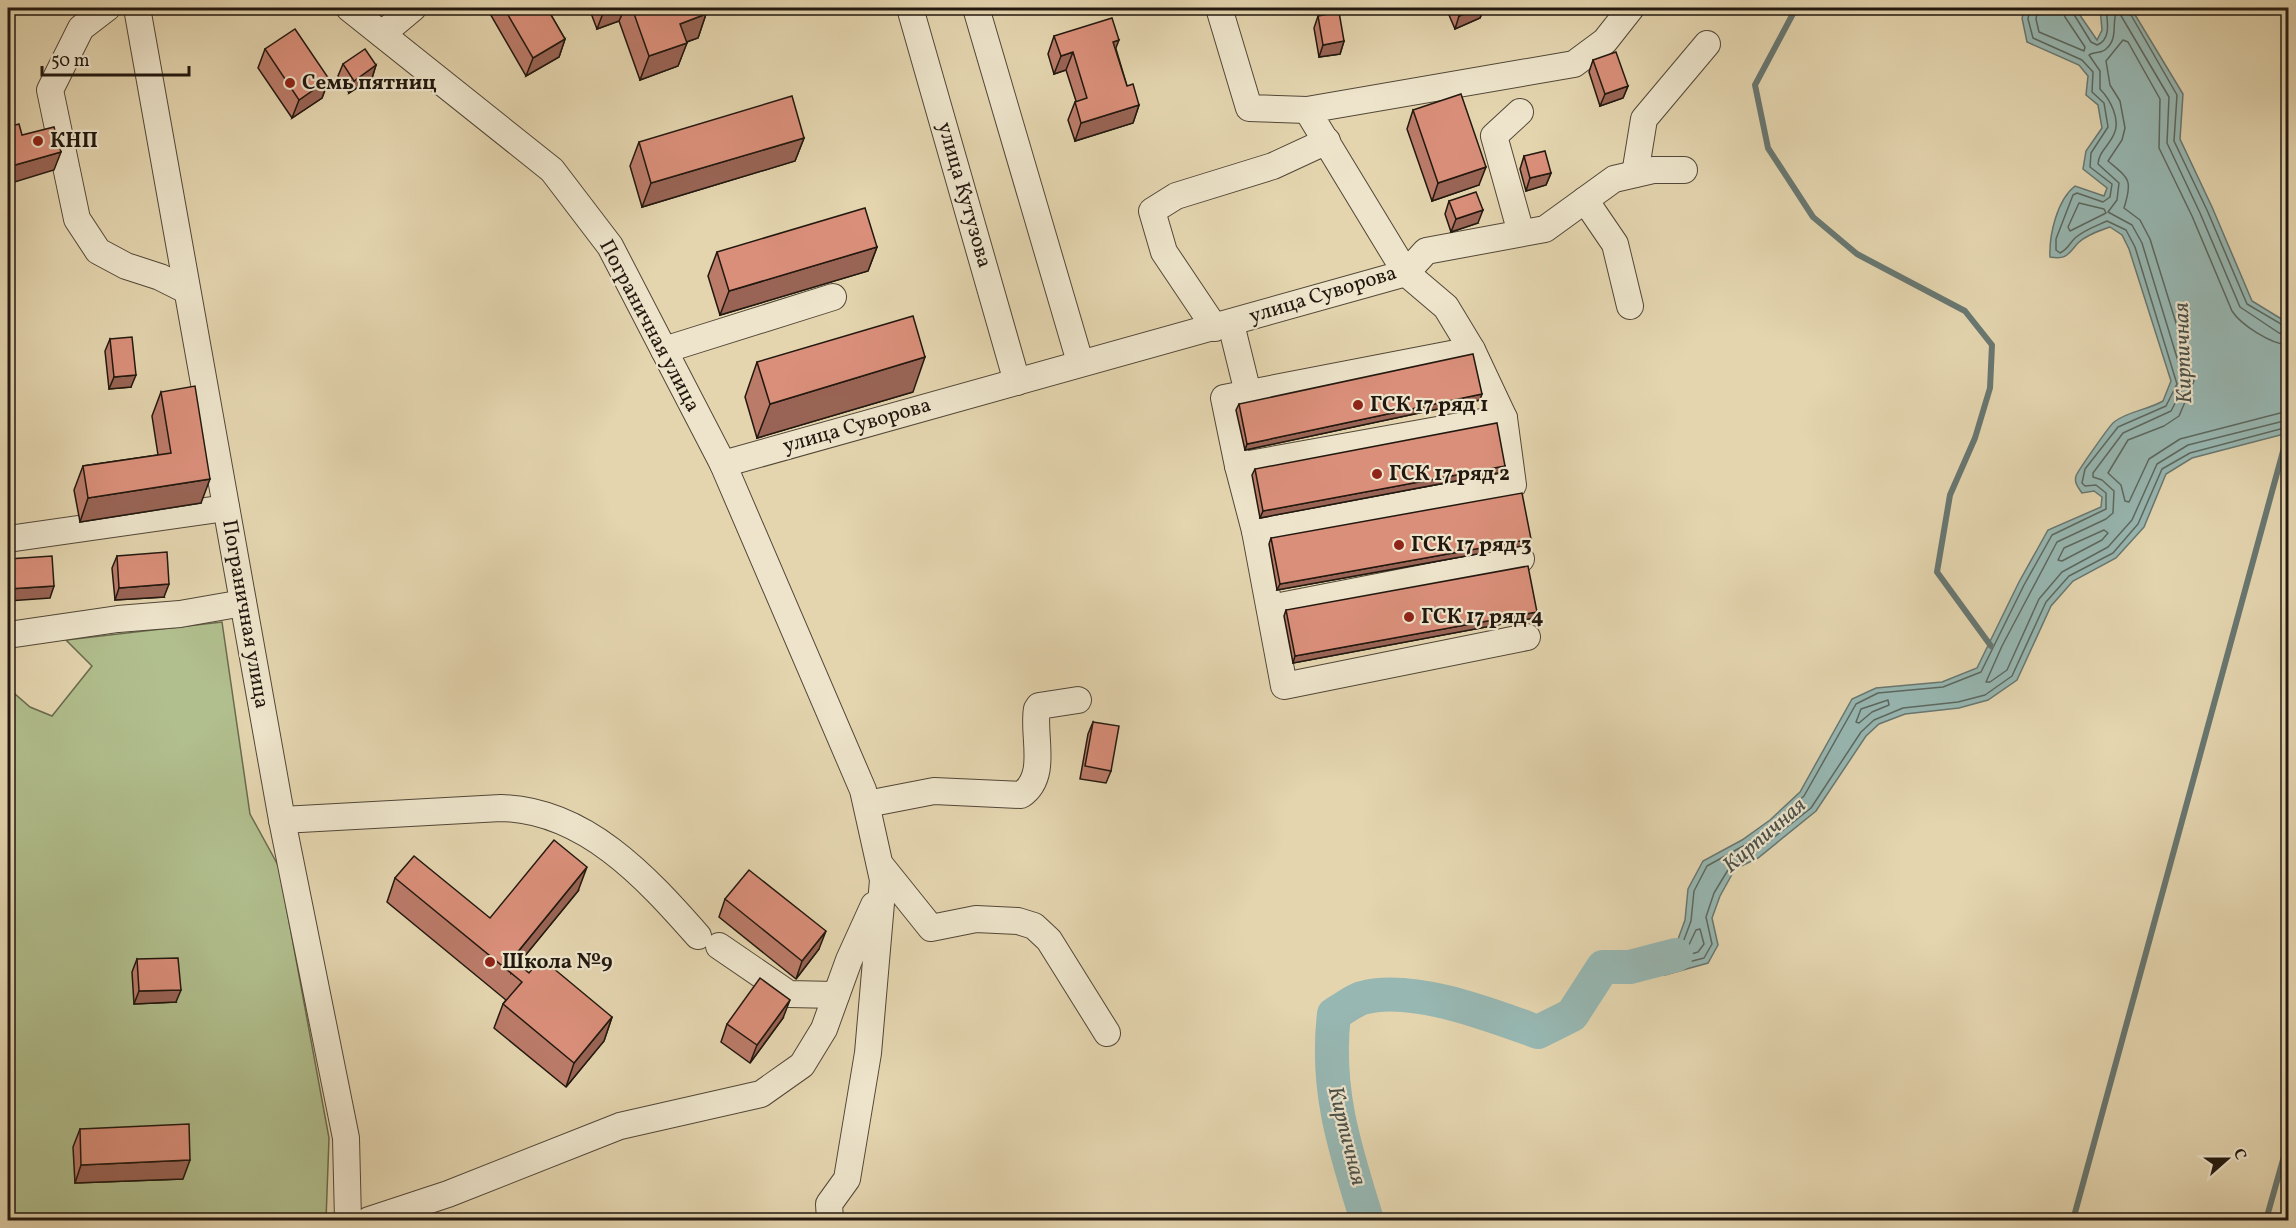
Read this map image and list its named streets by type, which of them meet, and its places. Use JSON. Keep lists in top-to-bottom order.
{
  "streets": {
    "street": ["улица Кутузова", "улица Суворова", "Пограничная улица"]
  },
  "crossings": [
    ["улица Кутузова", "улица Суворова"],
    ["улица Суворова", "Пограничная улица"]
  ],
  "water": ["Кирпичная"],
  "places": [
    "Семь пятниц",
    "КНП",
    "ГСК 17 ряд 1",
    "ГСК 17 ряд 2",
    "ГСК 17 ряд 3",
    "ГСК 17 ряд 4",
    "Школа №9"
  ],
  "scale_bar": "50 m",
  "north": "right"
}
